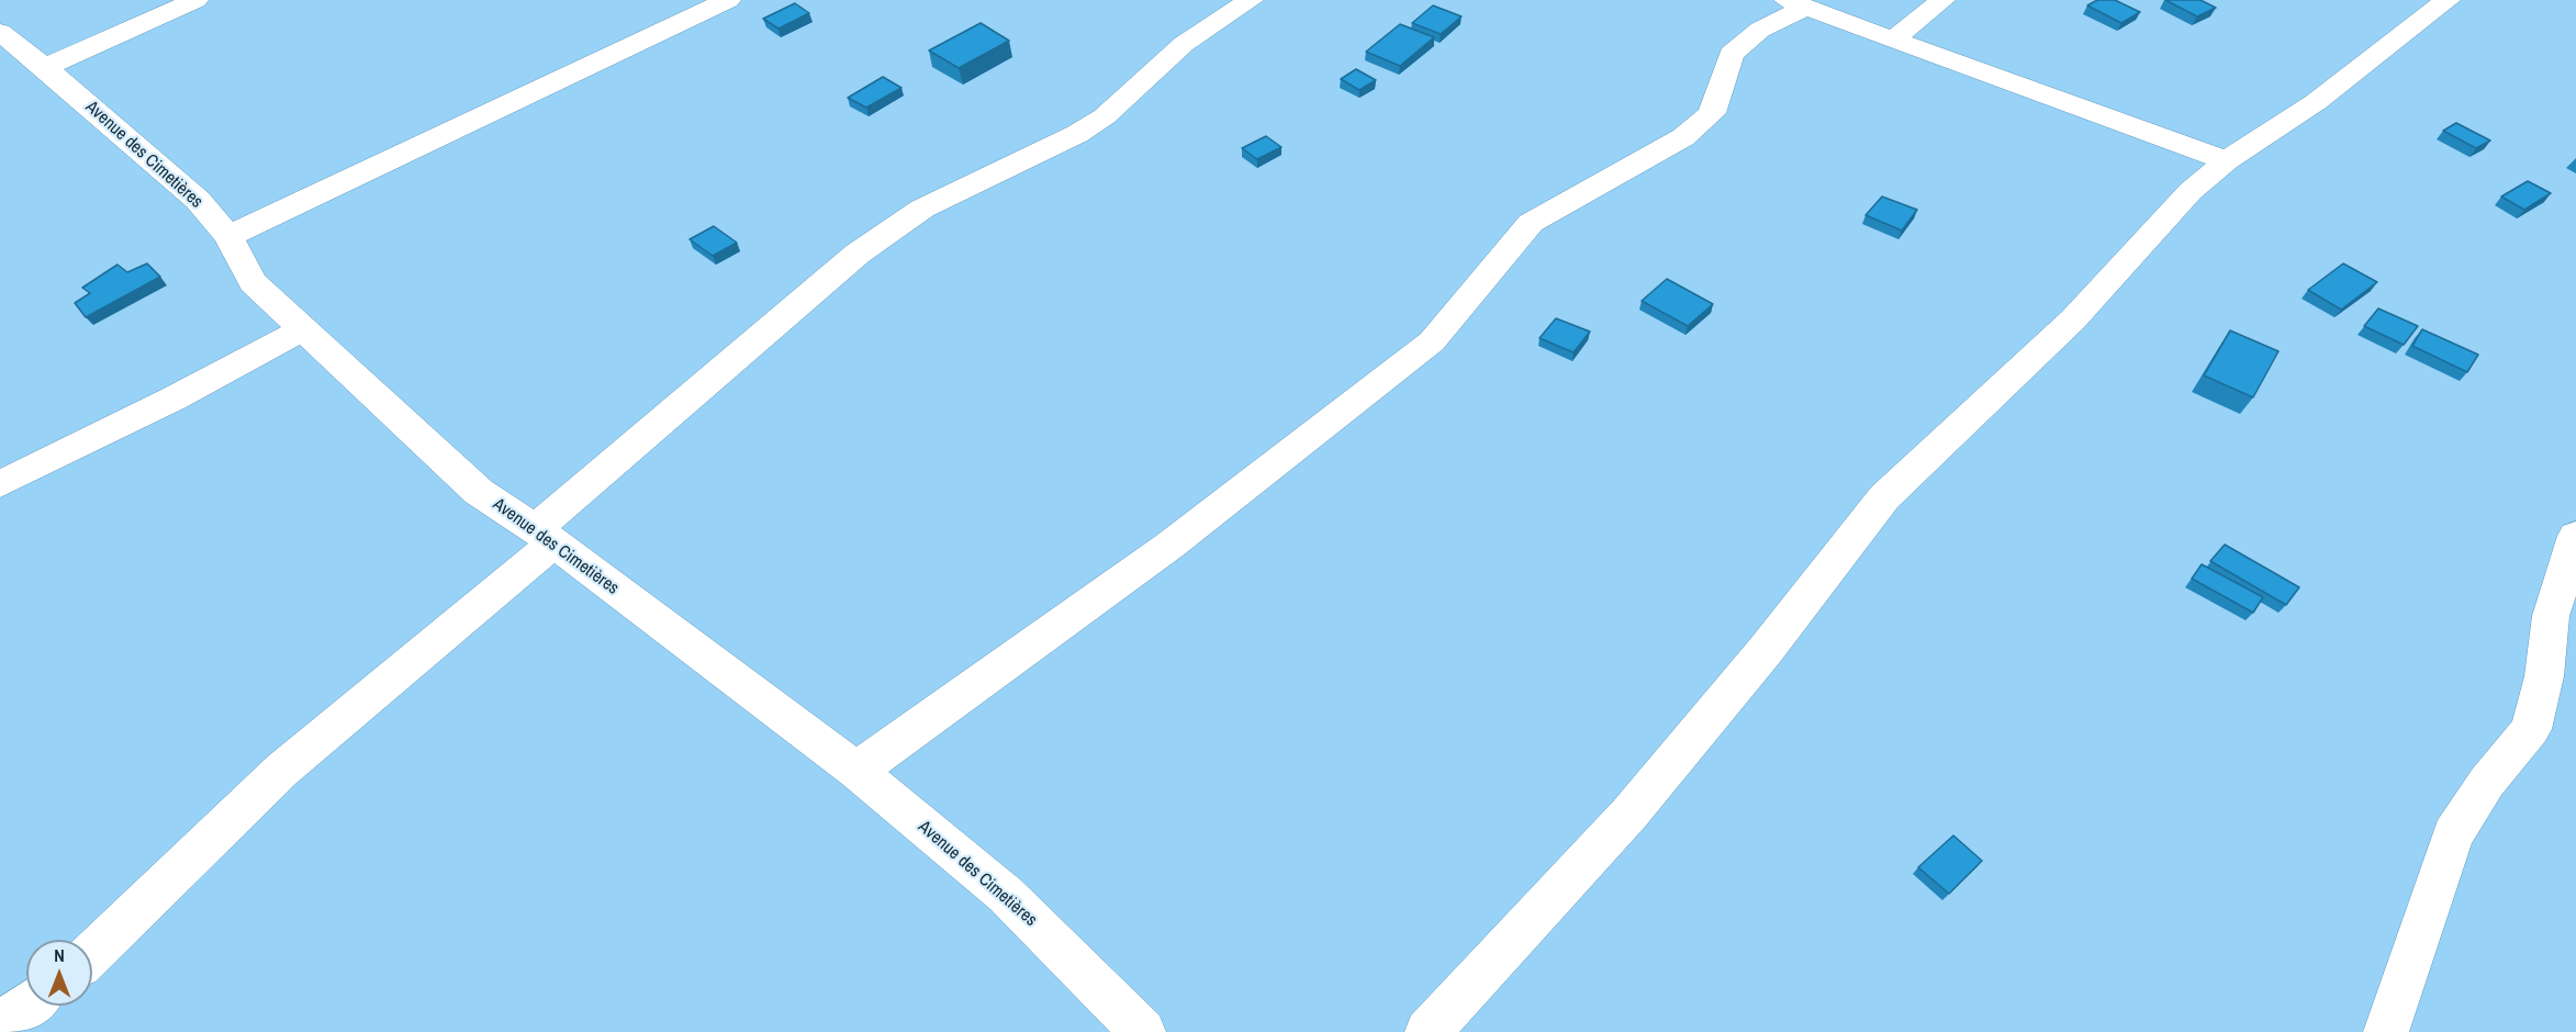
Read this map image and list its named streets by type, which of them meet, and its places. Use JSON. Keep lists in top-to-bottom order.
{
  "streets": {
    "street": ["Avenue des Cimetières"]
  },
  "north": "top"
}
